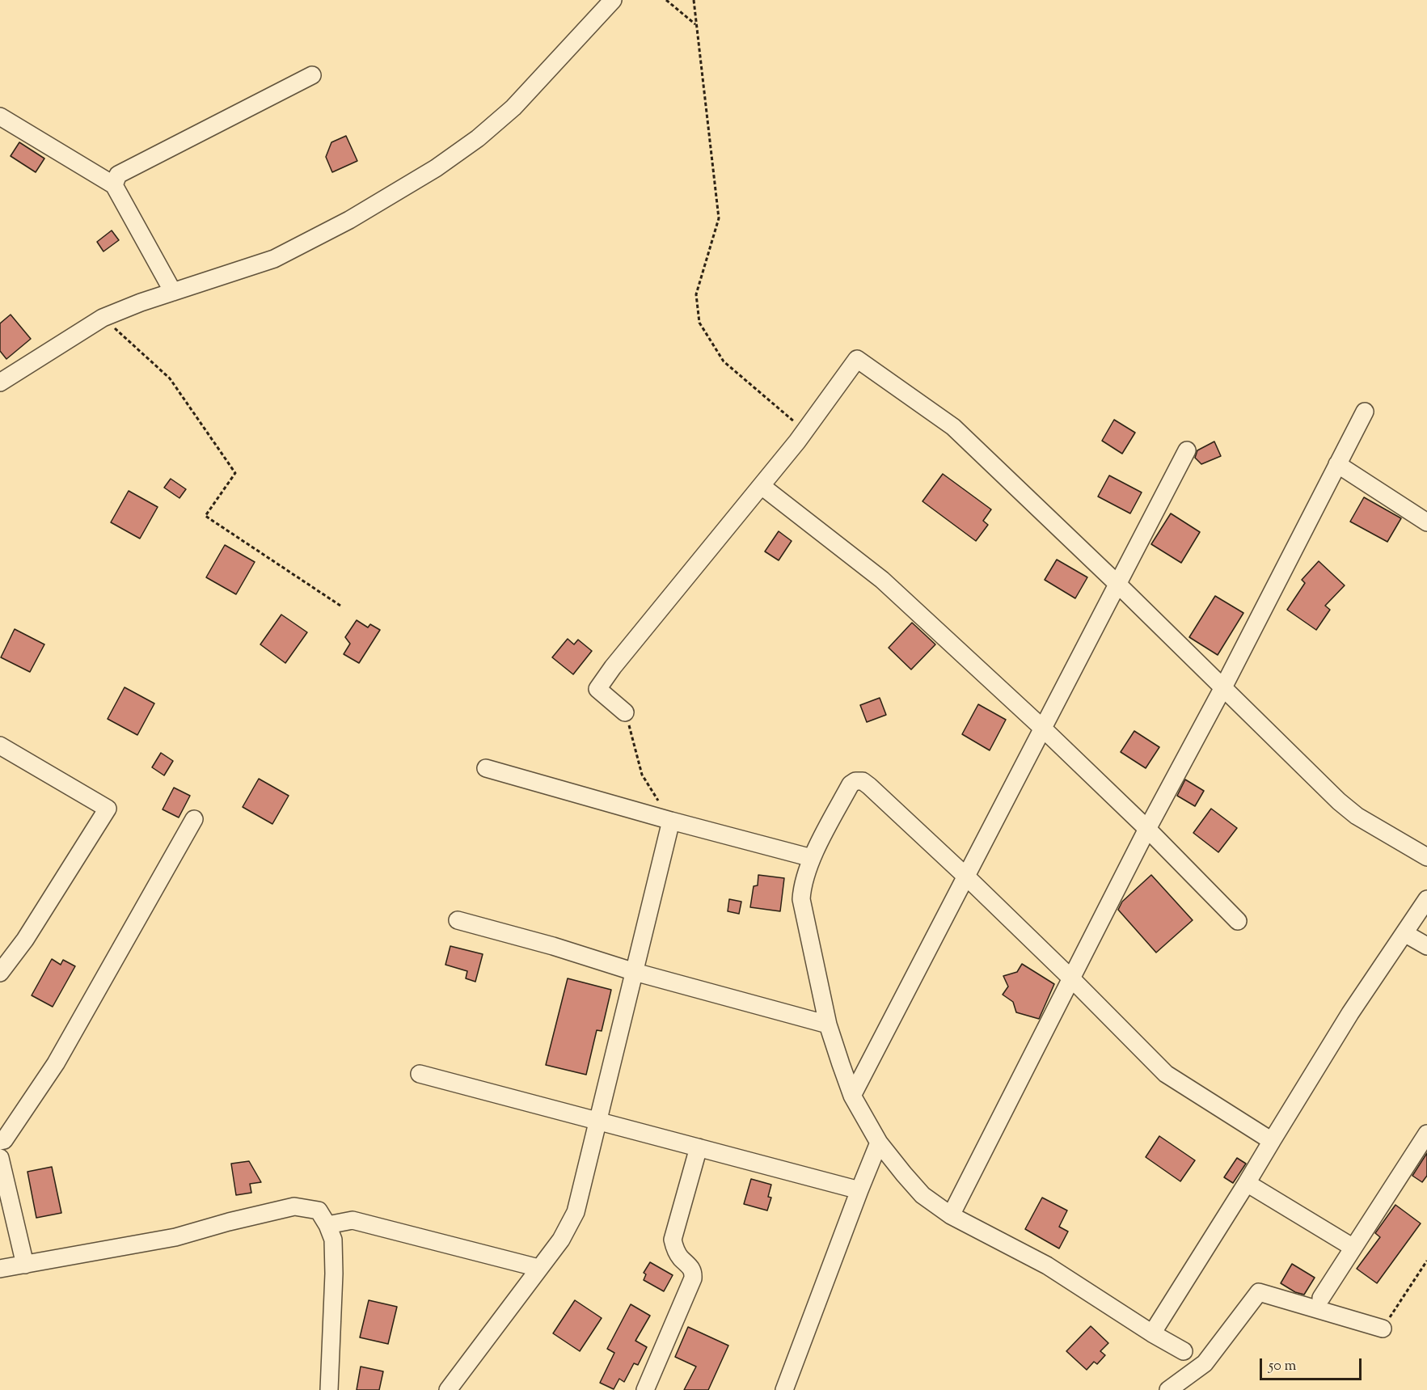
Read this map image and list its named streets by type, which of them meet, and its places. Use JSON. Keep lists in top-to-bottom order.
{
  "scale_bar": "50 m"
}
